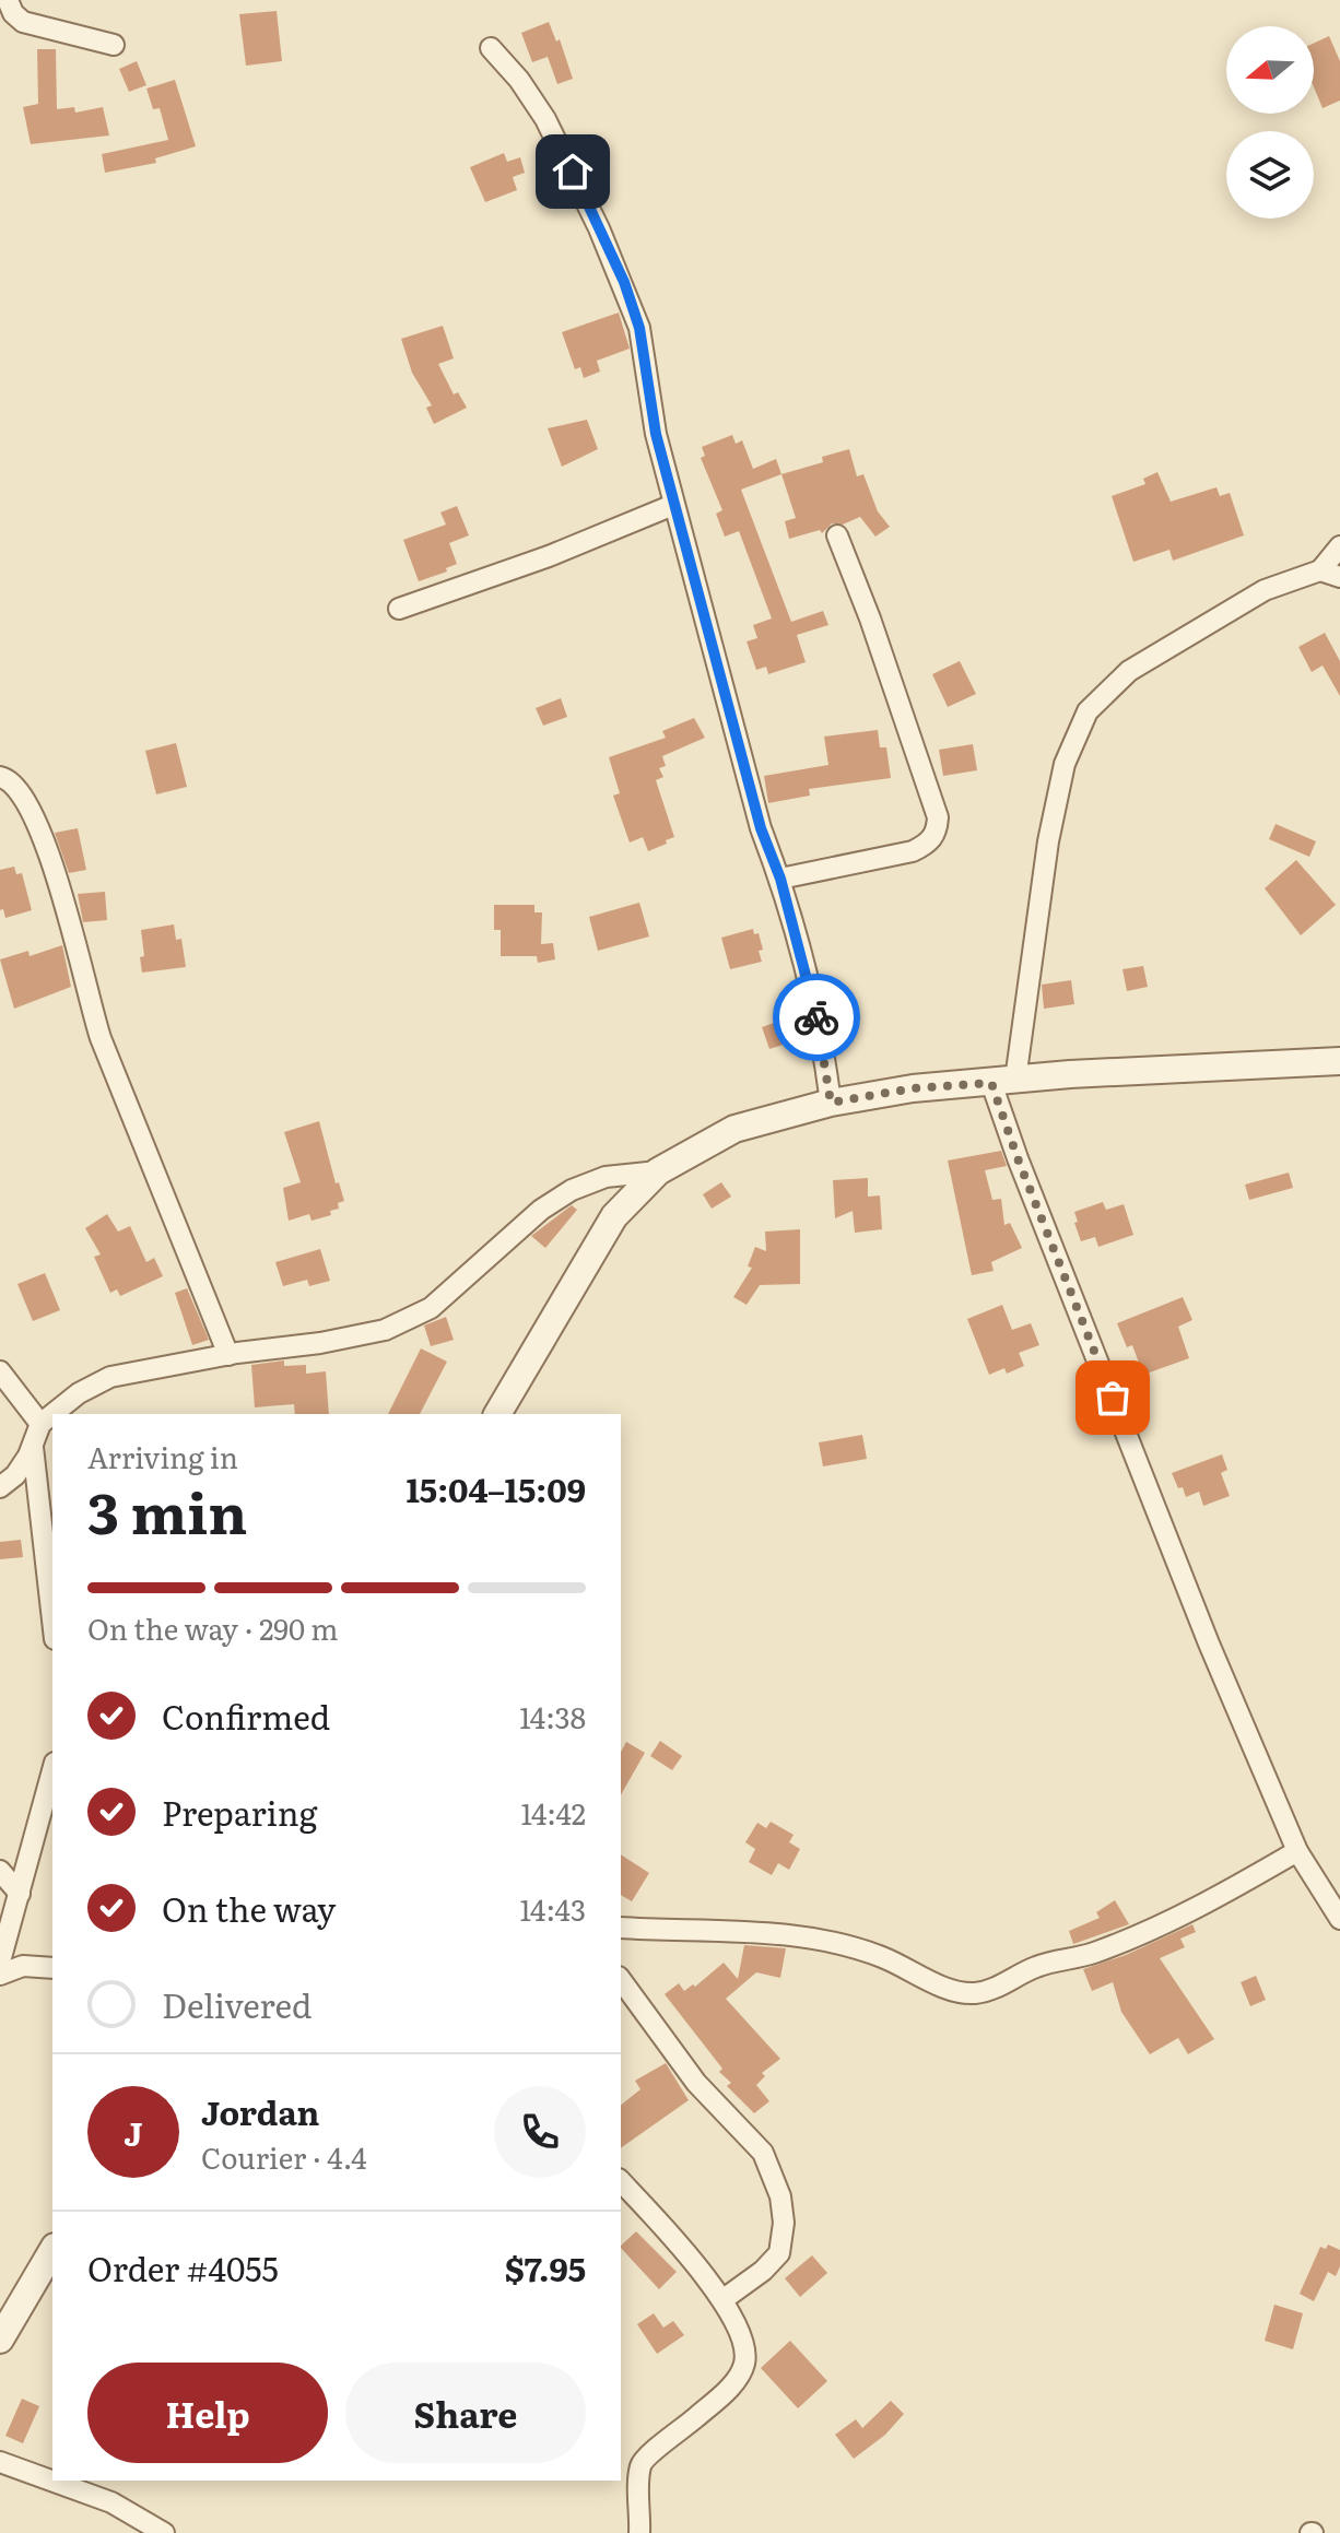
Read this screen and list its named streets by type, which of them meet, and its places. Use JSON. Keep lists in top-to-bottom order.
{
  "north": "left",
  "page": {
    "heading": ["3 min", "Arriving in", "15:04–15:09"],
    "panel": [
      "Jordan",
      "Courier · 4.4",
      "Order #4055",
      "$7.95"
    ],
    "bar": "On the way · 290 m",
    "list": [
      ["Confirmed", "14:38"],
      ["Preparing", "14:42"],
      ["On the way", "14:43"],
      "Delivered"
    ],
    "round": "J",
    "buttons": ["Help", "Share"]
  }
}
